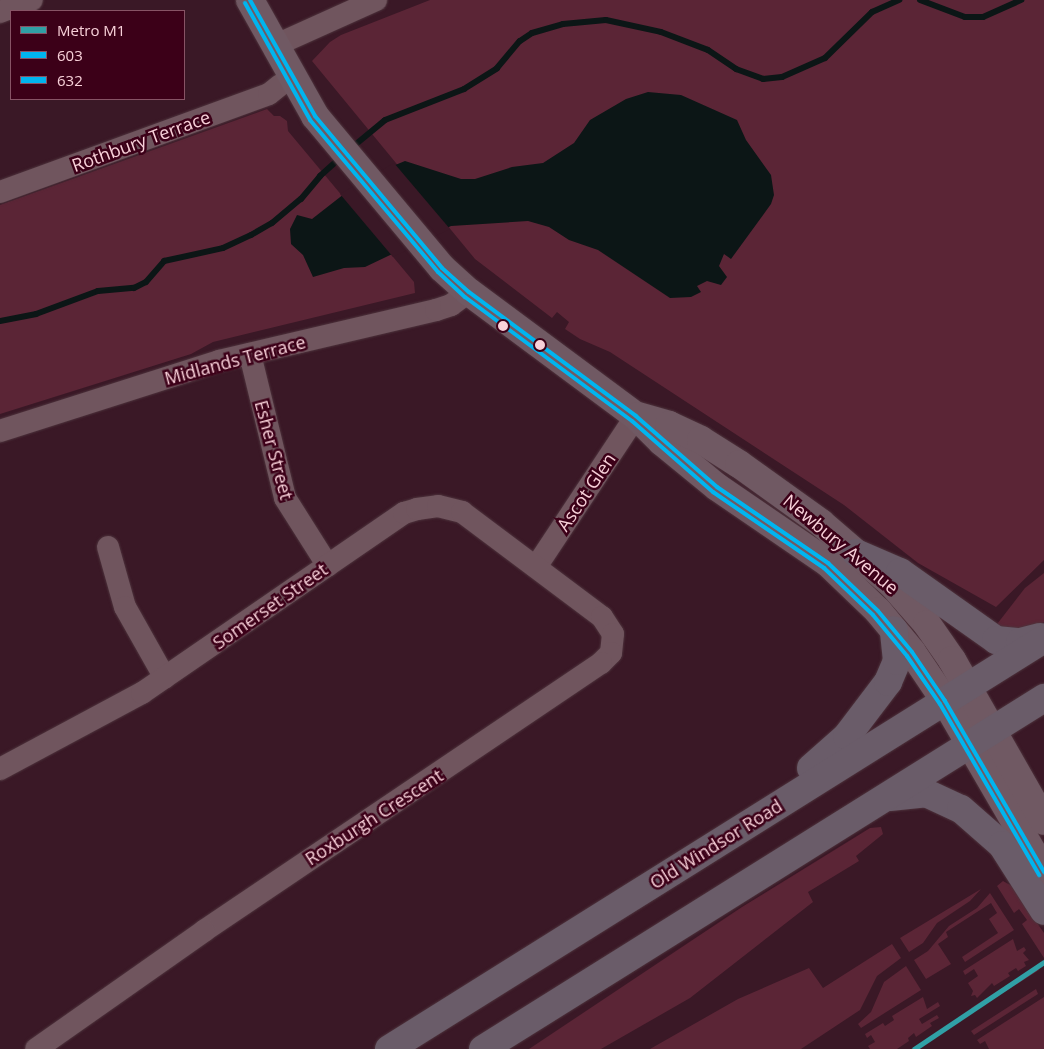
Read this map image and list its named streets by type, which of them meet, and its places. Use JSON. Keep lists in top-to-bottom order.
{
  "streets": {
    "highway": ["Old Windsor Road"],
    "main road": ["Newbury Avenue"],
    "street": [
      "Rothbury Terrace",
      "Midlands Terrace",
      "Esher Street",
      "Ascot Glen",
      "Somerset Street",
      "Roxburgh Crescent"
    ]
  },
  "crossings": [
    ["Rothbury Terrace", "Newbury Avenue"],
    ["Midlands Terrace", "Esher Street"],
    ["Midlands Terrace", "Newbury Avenue"],
    ["Esher Street", "Somerset Street"],
    ["Ascot Glen", "Newbury Avenue"],
    ["Ascot Glen", "Somerset Street"],
    ["Ascot Glen", "Roxburgh Crescent"],
    ["Newbury Avenue", "Old Windsor Road"],
    ["Somerset Street", "Roxburgh Crescent"]
  ],
  "lines": ["transit line 603", "transit line 632", "metro line M1"],
  "legend": ["Metro M1", "603", "632"]
}
